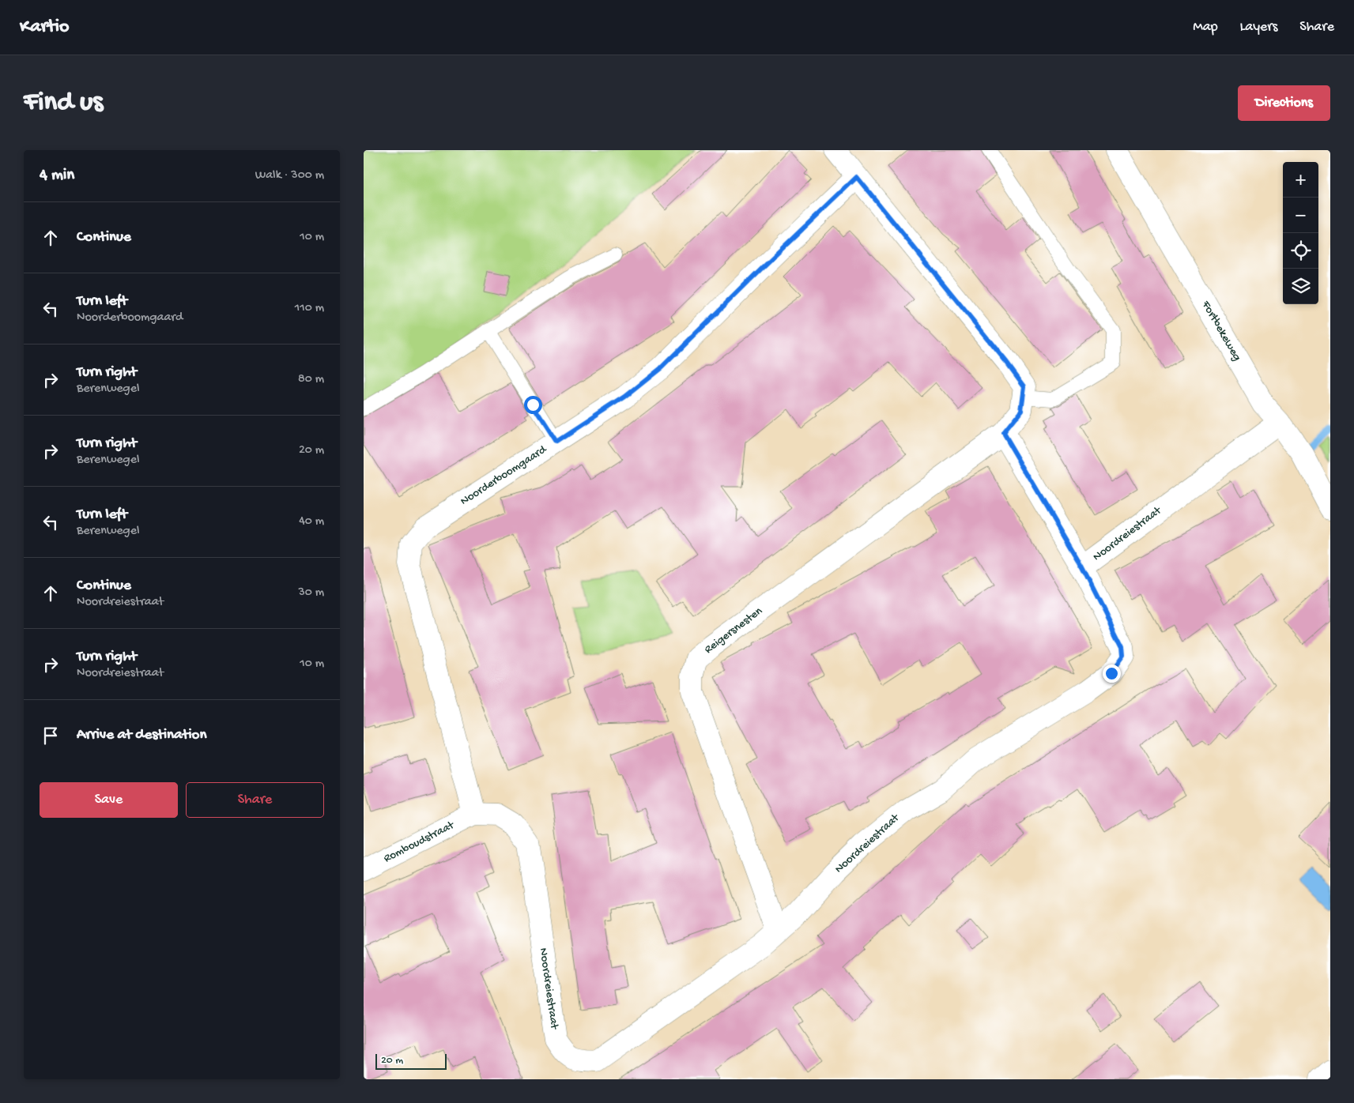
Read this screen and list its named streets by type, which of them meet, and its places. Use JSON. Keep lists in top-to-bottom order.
{
  "streets": {
    "street": [
      "Fortbekeweg",
      "Noorderboomgaard",
      "Noordreiestraat",
      "Reigersnesten",
      "Romboudstraat"
    ]
  },
  "crossings": [
    ["Fortbekeweg", "Noordreiestraat"],
    ["Noorderboomgaard", "Noordreiestraat"],
    ["Noorderboomgaard", "Romboudstraat"],
    ["Noordreiestraat", "Reigersnesten"],
    ["Noordreiestraat", "Romboudstraat"]
  ],
  "scale_bar": "20 m",
  "page": {
    "header": "Kartio",
    "nav": ["Map", "Layers", "Share"],
    "buttons": [
      "Directions",
      ["Save", "Share"]
    ],
    "title": "Find us",
    "heading": ["4 min", "Walk · 300 m"],
    "map_buttons": ["+", "−"],
    "list": [
      ["Continue", "10 m"],
      ["Turn left", "Noorderboomgaard", "110 m"],
      ["Turn right", "Berenwegel", "80 m"],
      ["Turn right", "Berenwegel", "20 m"],
      ["Turn left", "Berenwegel", "40 m"],
      ["Continue", "Noordreiestraat", "30 m"],
      ["Turn right", "Noordreiestraat", "10 m"],
      "Arrive at destination"
    ],
    "scale": "20 m"
  }
}
